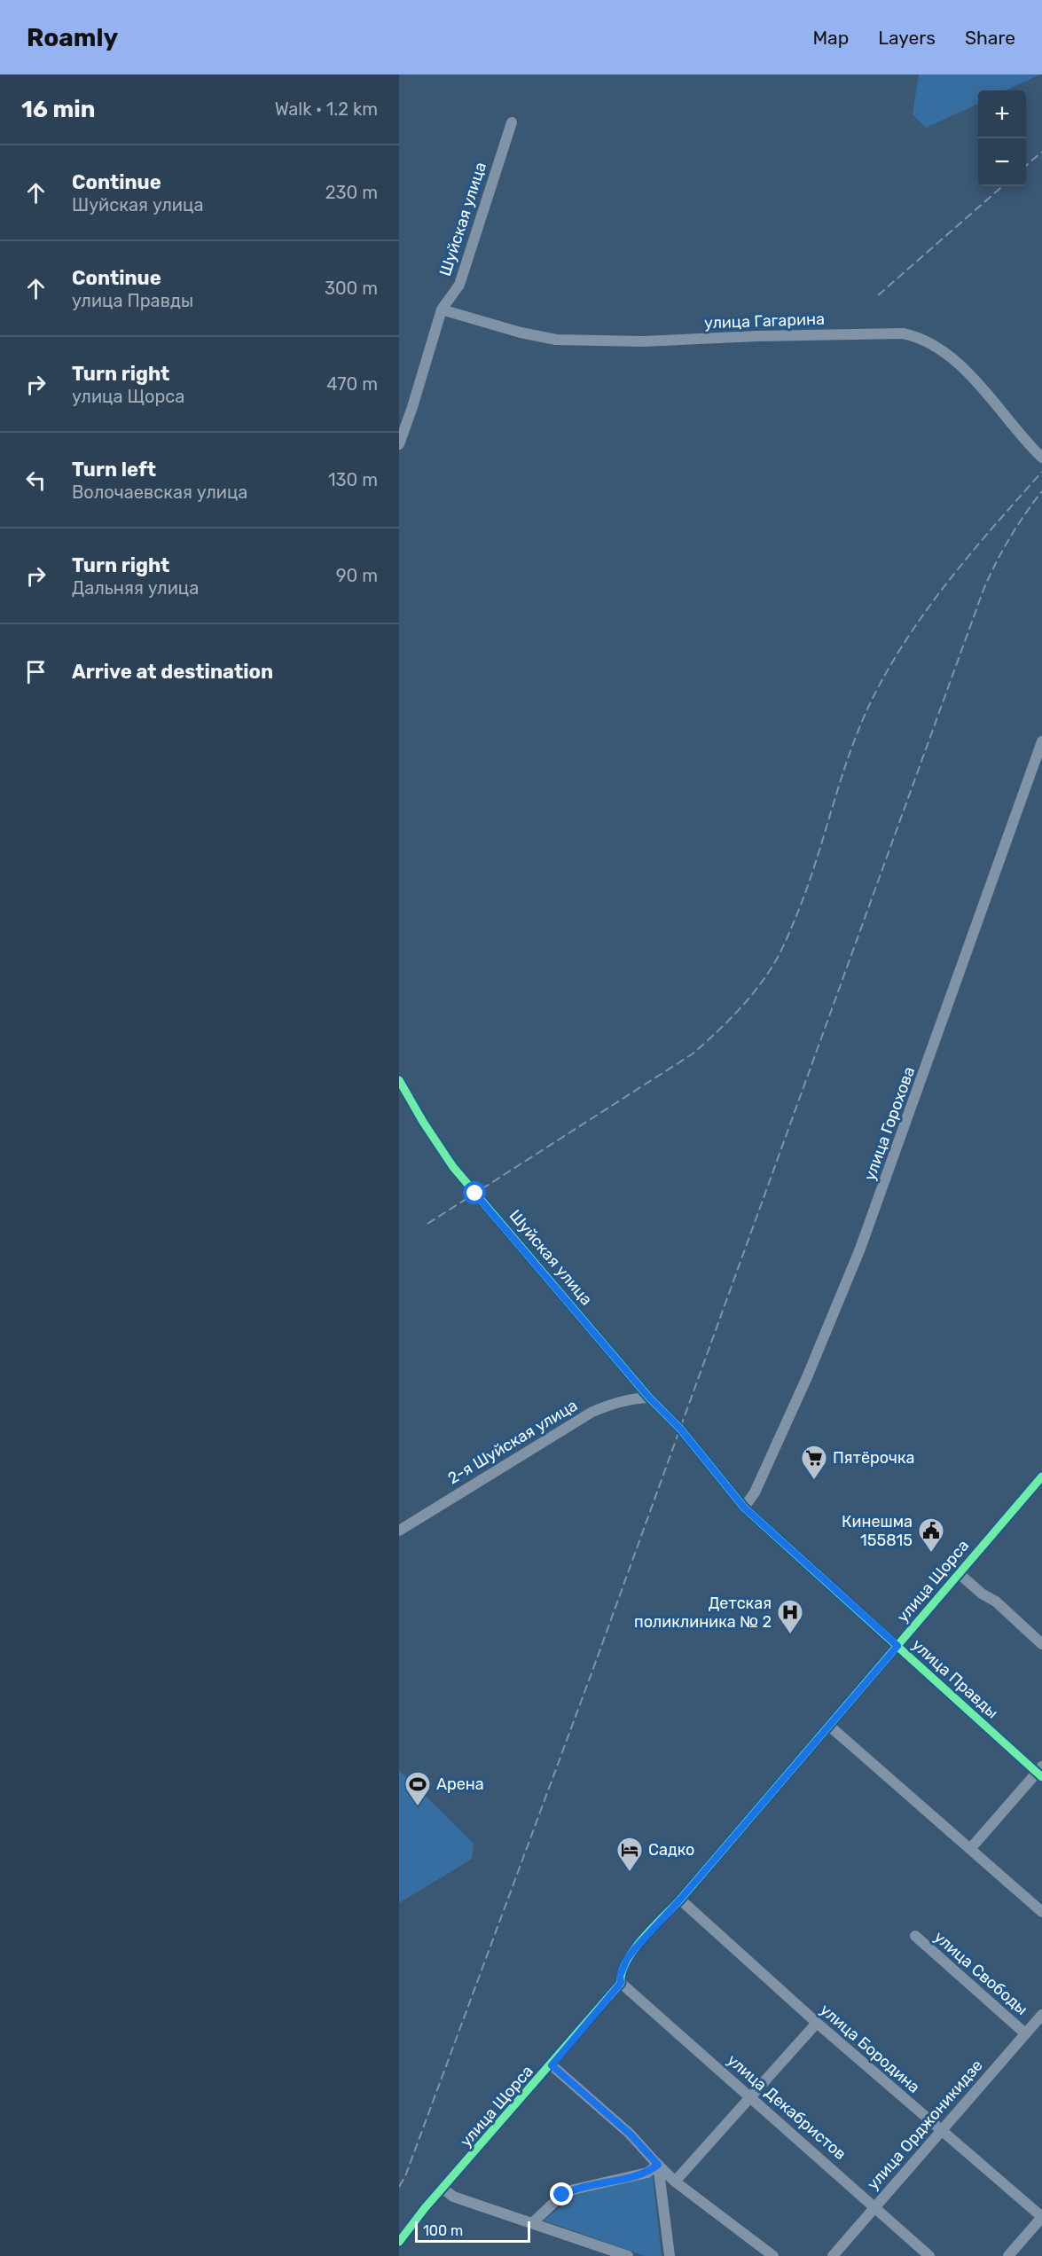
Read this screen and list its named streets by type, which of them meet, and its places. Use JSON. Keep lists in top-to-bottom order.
{
  "streets": {
    "street": [
      "Шуйская улица",
      "улица Гагарина",
      "улица Горохова",
      "2-я Шуйская улица",
      "улица Щорса",
      "улица Правды",
      "улица Свободы",
      "улица Бородина",
      "улица Декабристов",
      "улица Орджоникидзе"
    ]
  },
  "crossings": [
    ["Шуйская улица", "улица Гагарина"],
    ["Шуйская улица", "2-я Шуйская улица"],
    ["Шуйская улица", "улица Правды"],
    ["улица Горохова", "улица Правды"],
    ["2-я Шуйская улица", "улица Правды"],
    ["улица Щорса", "улица Правды"],
    ["улица Щорса", "улица Бородина"],
    ["улица Щорса", "улица Декабристов"],
    ["улица Свободы", "улица Орджоникидзе"],
    ["улица Бородина", "улица Орджоникидзе"],
    ["улица Декабристов", "улица Орджоникидзе"]
  ],
  "places": {
    "supermarket": ["Пятёрочка"],
    "public building": ["Кинешма 155815"],
    "hospital": ["Детская поликлиника № 2"],
    "sports": ["Арена"],
    "hotel": ["Садко"]
  },
  "scale_bar": "100 m",
  "page": {
    "header": "Roamly",
    "nav": ["Map", "Layers", "Share"],
    "heading": ["16 min", "Walk · 1.2 km"],
    "map_buttons": ["+", "−"],
    "list": [
      ["Continue", "Шуйская улица", "230 m"],
      ["Continue", "улица Правды", "300 m"],
      ["Turn right", "улица Щорса", "470 m"],
      ["Turn left", "Волочаевская улица", "130 m"],
      ["Turn right", "Дальняя улица", "90 m"],
      "Arrive at destination"
    ],
    "scale": "100 m"
  }
}
